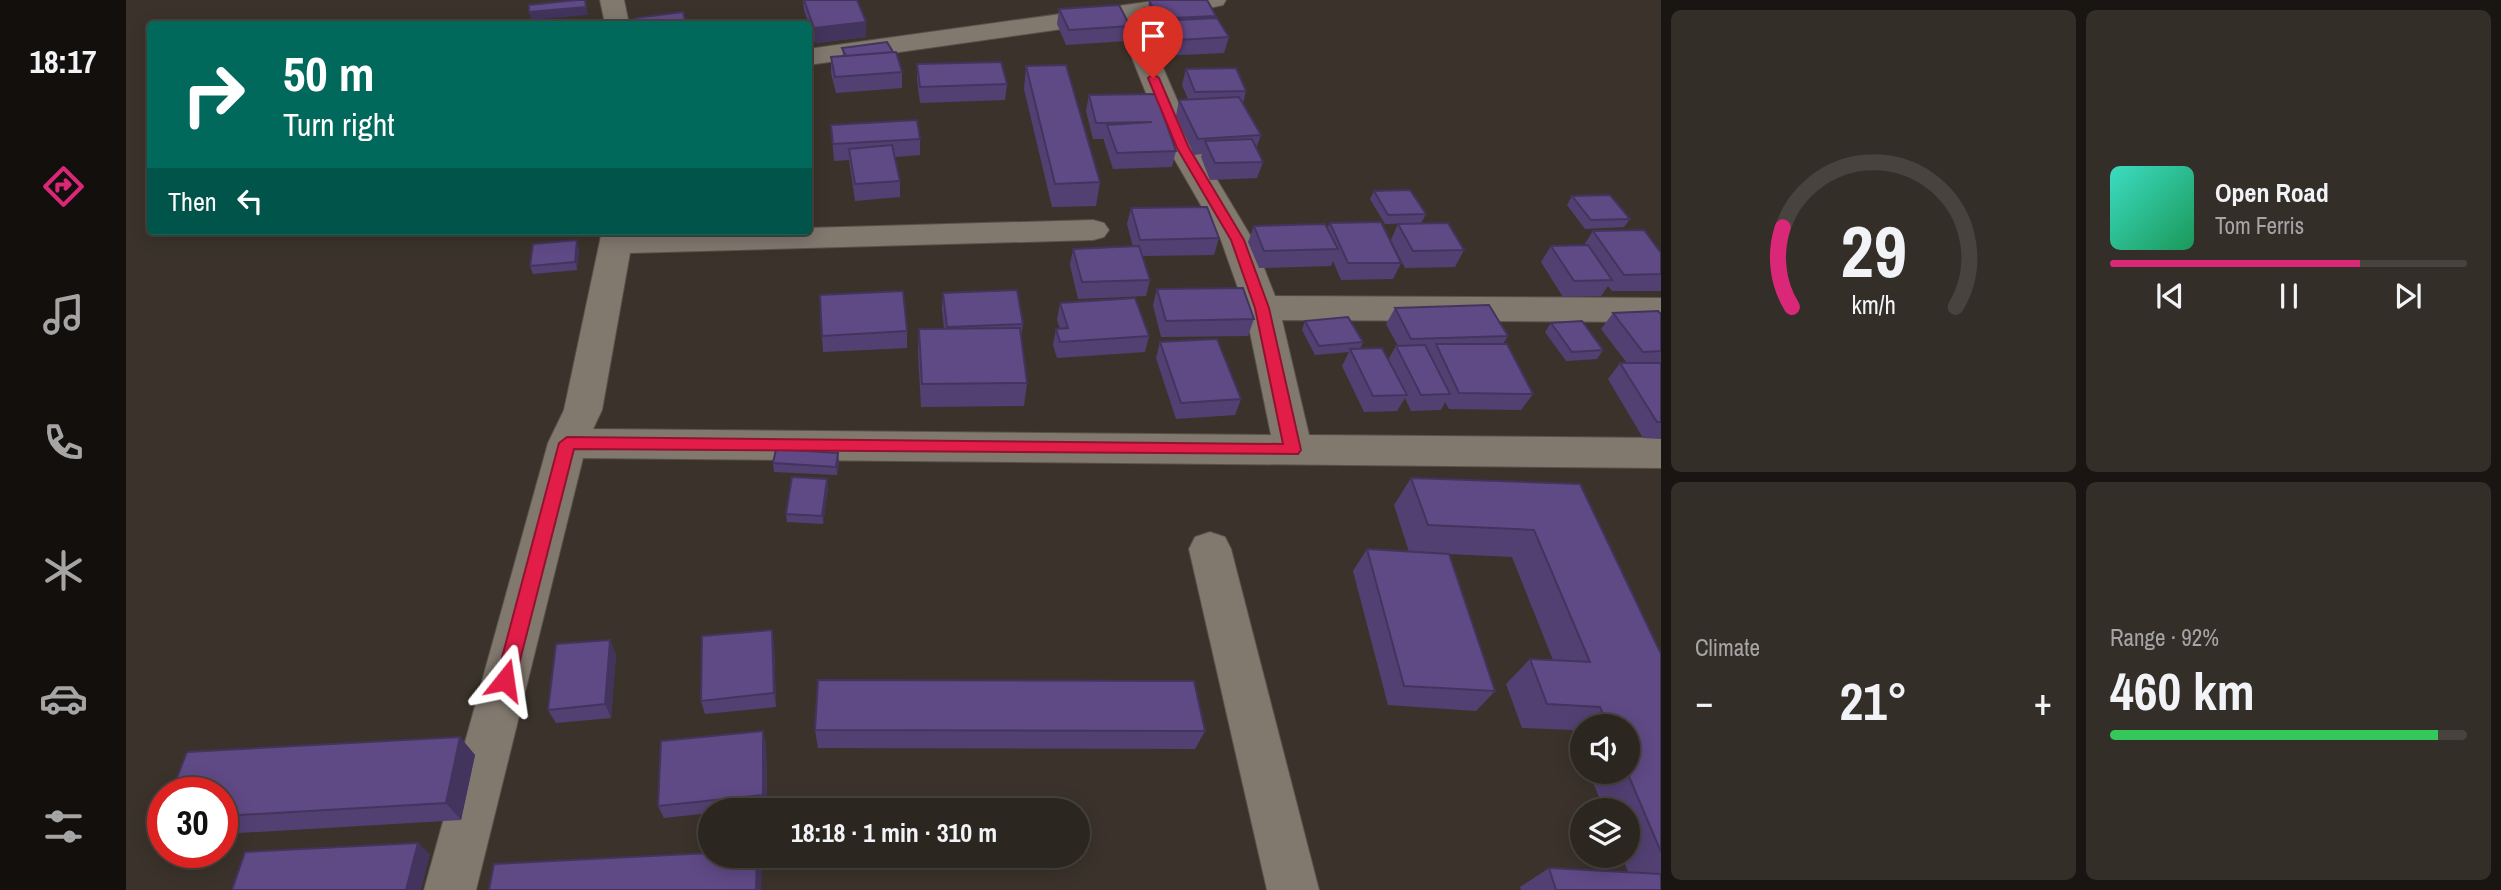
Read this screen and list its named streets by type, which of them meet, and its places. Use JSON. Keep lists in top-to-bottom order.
{
  "page": {
    "tabs": "18:17",
    "turn": ["50 m", "Turn right"],
    "song": ["Open Road", "Tom Ferris"],
    "then": "Then",
    "tile": [
      "Climate",
      ["Range · 92%", "460 km"]
    ],
    "heat": ["−", "21°", "+"],
    "limit": "30",
    "trip": "18:18 · 1 min · 310 m",
    "gauge": ["29", "km/h"]
  }
}
